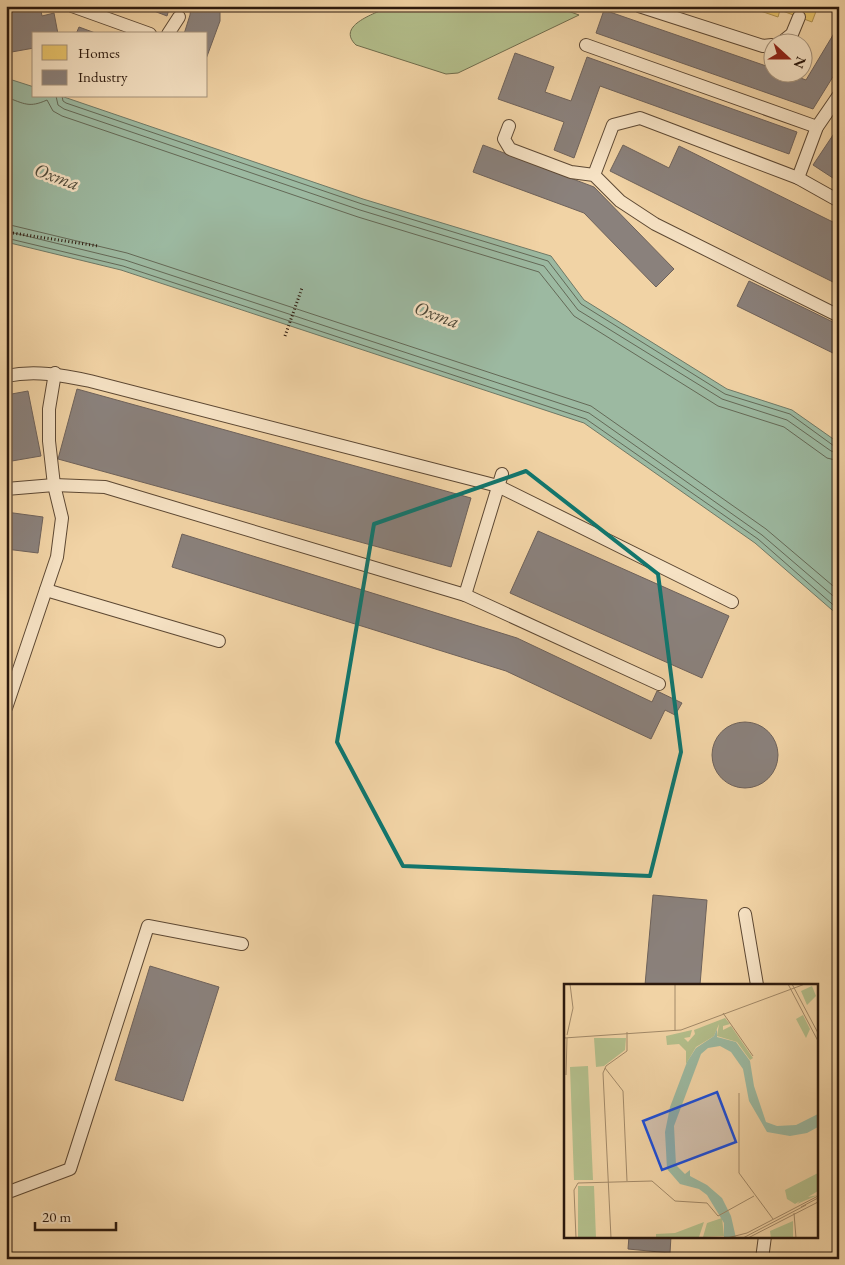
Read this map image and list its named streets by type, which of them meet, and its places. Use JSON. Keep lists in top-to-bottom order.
{
  "water": ["Охта"],
  "legend": ["Homes", "Industry"],
  "scale_bar": "20 m",
  "north": "right"
}
